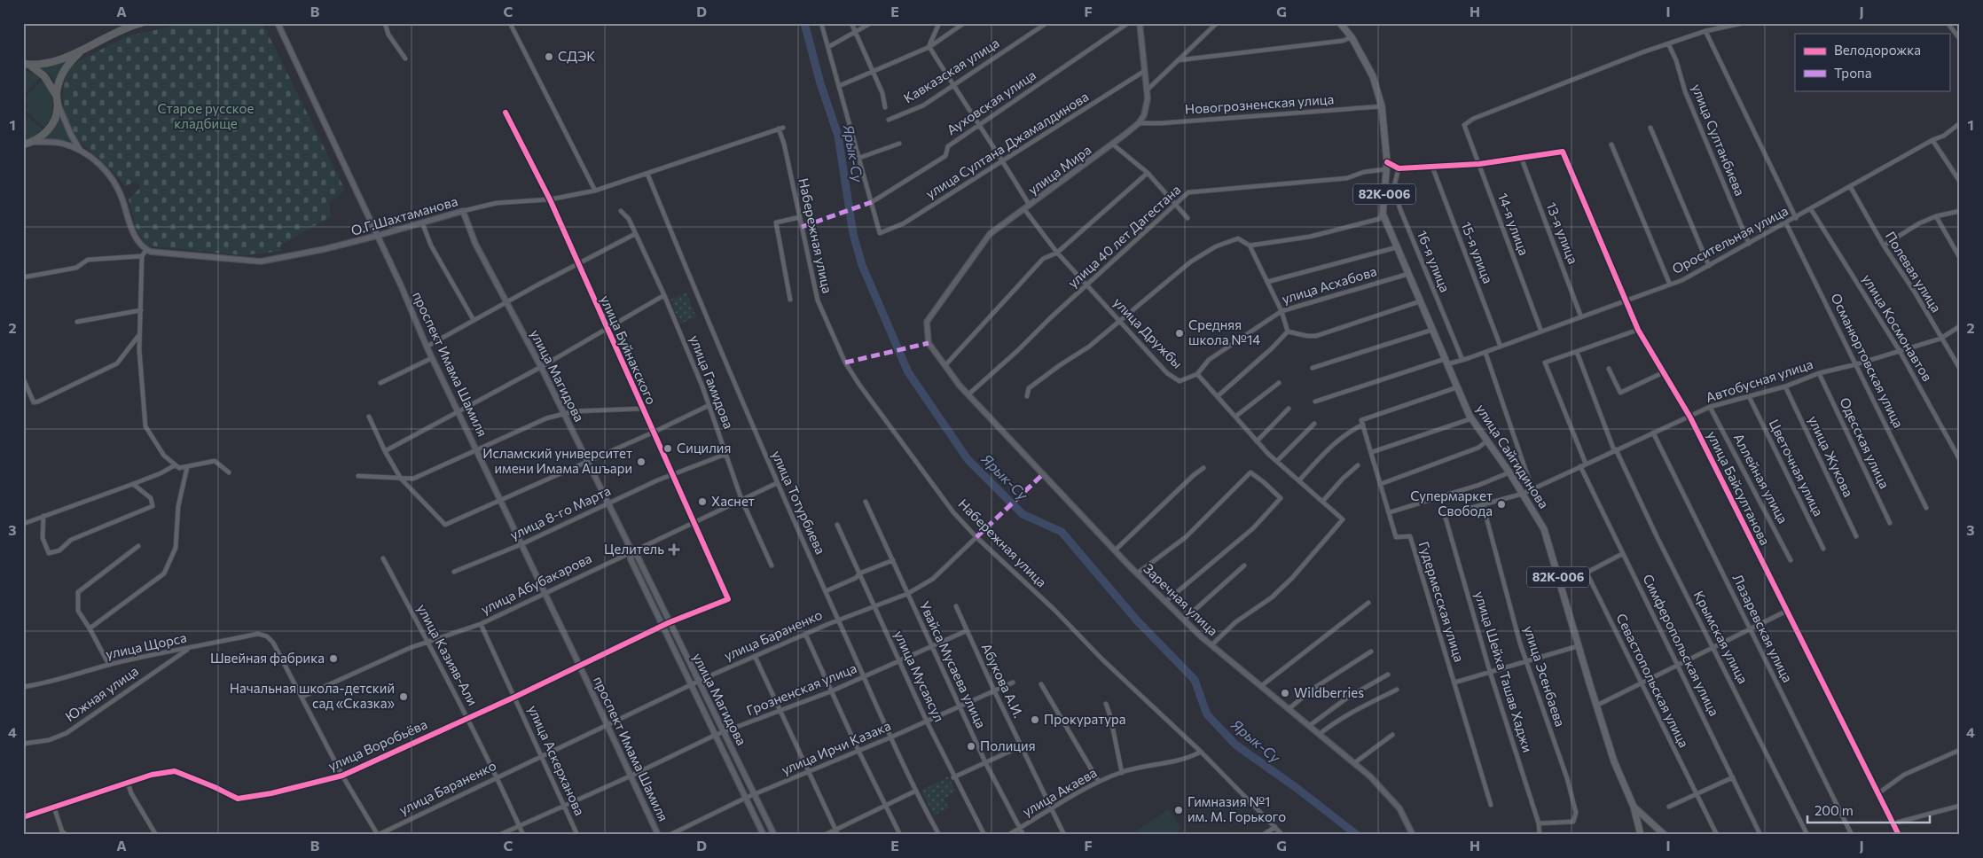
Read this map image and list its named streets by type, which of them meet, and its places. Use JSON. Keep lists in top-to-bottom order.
{
  "streets": {
    "main road": [
      "улица Мира",
      "82К-006",
      "О.Г.Шахтаманова",
      "проспект Имама Шамиля",
      "улица Магидова",
      "улица Сайгидинова",
      "Заречная улица"
    ],
    "street": [
      "Кавказская улица",
      "Ауховская улица",
      "Новогрозненская улица",
      "улица Султанбиева",
      "улица Султана Джамалдинова",
      "14-я улица",
      "13-я улица",
      "Набережная улица",
      "улица 40 лет Дагестана",
      "Оросительная улица",
      "15-я улица",
      "16-я улица",
      "Полевая улица",
      "улица Асхабова",
      "улица Космонавтов",
      "улица Дружбы",
      "улица Буйнакского",
      "Османюртовская улица",
      "Автобусная улица",
      "улица Гамидова",
      "Одесская улица",
      "улица Жукова",
      "Цветочная улица",
      "Аллейная улица",
      "улица Байсултанова",
      "улица Тотурбиева",
      "улица 8-го Марта",
      "улица Абубакарова",
      "Гудермесская улица",
      "Лазаревская улица",
      "улица Бараненко",
      "Крымская улица",
      "Симферопольская улица",
      "улица Щорса",
      "улица Казияв-Али",
      "Увайса Мусаева улица",
      "улица Шейха Ташав Хаджи",
      "улица Мусаясул",
      "улица Эсенбаева",
      "Абукова А.И.",
      "Севастопольская улица",
      "Грозненская улица",
      "Южная улица",
      "улица Воробьёва",
      "улица Ирчи Казака",
      "улица Аскерханова",
      "улица Акаева"
    ]
  },
  "crossings": [
    ["Ауховская улица", "улица Султана Джамалдинова"],
    ["Новогрозненская улица", "улица Мира"],
    ["Новогрозненская улица", "улица Сайгидинова"],
    ["улица Султанбиева", "14-я улица"],
    ["улица Султанбиева", "Оросительная улица"],
    ["улица Султана Джамалдинова", "улица Мира"],
    ["улица Мира", "улица Дружбы"],
    ["улица Мира", "Заречная улица"],
    ["82К-006", "улица Сайгидинова"],
    ["О.Г.Шахтаманова", "Набережная улица"],
    ["О.Г.Шахтаманова", "улица Буйнакского"],
    ["О.Г.Шахтаманова", "проспект Имама Шамиля"],
    ["О.Г.Шахтаманова", "улица Магидова"],
    ["О.Г.Шахтаманова", "улица Тотурбиева"],
    ["14-я улица", "Оросительная улица"],
    ["13-я улица", "Оросительная улица"],
    ["13-я улица", "улица Байсултанова"],
    ["Набережная улица", "улица Бараненко"],
    ["Набережная улица", "улица Акаева"],
    ["улица 40 лет Дагестана", "улица Дружбы"],
    ["улица 40 лет Дагестана", "улица Сайгидинова"],
    ["улица 40 лет Дагестана", "Заречная улица"],
    ["Оросительная улица", "15-я улица"],
    ["Оросительная улица", "16-я улица"],
    ["Оросительная улица", "Полевая улица"],
    ["Оросительная улица", "улица Космонавтов"],
    ["Оросительная улица", "Османюртовская улица"],
    ["Оросительная улица", "улица Сайгидинова"],
    ["Оросительная улица", "улица Байсултанова"],
    ["Полевая улица", "Автобусная улица"],
    ["улица Асхабова", "улица Дружбы"],
    ["улица Асхабова", "улица Сайгидинова"],
    ["улица Космонавтов", "Автобусная улица"],
    ["улица Дружбы", "Заречная улица"],
    ["улица Буйнакского", "улица 8-го Марта"],
    ["улица Буйнакского", "улица Абубакарова"],
    ["улица Буйнакского", "улица Воробьёва"],
    ["Османюртовская улица", "Автобусная улица"],
    ["проспект Имама Шамиля", "улица 8-го Марта"],
    ["проспект Имама Шамиля", "улица Абубакарова"],
    ["проспект Имама Шамиля", "улица Бараненко"],
    ["проспект Имама Шамиля", "Грозненская улица"],
    ["проспект Имама Шамиля", "улица Воробьёва"],
    ["улица Магидова", "улица 8-го Марта"],
    ["улица Магидова", "улица Абубакарова"],
    ["улица Магидова", "улица Бараненко"],
    ["улица Магидова", "Грозненская улица"],
    ["улица Магидова", "улица Воробьёва"],
    ["улица Магидова", "улица Ирчи Казака"],
    ["Автобусная улица", "Одесская улица"],
    ["Автобусная улица", "улица Сайгидинова"],
    ["Автобусная улица", "улица Жукова"],
    ["Автобусная улица", "Цветочная улица"],
    ["Автобусная улица", "Аллейная улица"],
    ["Автобусная улица", "улица Байсултанова"],
    ["Автобусная улица", "Лазаревская улица"],
    ["Автобусная улица", "Крымская улица"],
    ["Автобусная улица", "Симферопольская улица"],
    ["Автобусная улица", "улица Шейха Ташав Хаджи"],
    ["Автобусная улица", "улица Эсенбаева"],
    ["улица Гамидова", "улица 8-го Марта"],
    ["улица Гамидова", "улица Абубакарова"],
    ["улица Тотурбиева", "улица Абубакарова"],
    ["улица Тотурбиева", "улица Бараненко"],
    ["улица Тотурбиева", "Грозненская улица"],
    ["улица Тотурбиева", "улица Ирчи Казака"],
    ["улица Абубакарова", "улица Щорса"],
    ["улица Абубакарова", "улица Казияв-Али"],
    ["улица Абубакарова", "улица Аскерханова"],
    ["улица Бараненко", "улица Казияв-Али"],
    ["улица Бараненко", "Увайса Мусаева улица"],
    ["улица Бараненко", "улица Мусаясул"],
    ["улица Бараненко", "улица Аскерханова"],
    ["Симферопольская улица", "Севастопольская улица"],
    ["улица Щорса", "Южная улица"],
    ["улица Казияв-Али", "Грозненская улица"],
    ["улица Казияв-Али", "улица Воробьёва"],
    ["Увайса Мусаева улица", "Грозненская улица"],
    ["Увайса Мусаева улица", "улица Ирчи Казака"],
    ["Увайса Мусаева улица", "улица Акаева"],
    ["улица Шейха Ташав Хаджи", "улица Эсенбаева"],
    ["улица Мусаясул", "Грозненская улица"],
    ["улица Мусаясул", "улица Ирчи Казака"],
    ["Абукова А.И.", "Грозненская улица"],
    ["Абукова А.И.", "улица Ирчи Казака"],
    ["Абукова А.И.", "улица Акаева"],
    ["Грозненская улица", "улица Аскерханова"],
    ["улица Воробьёва", "улица Аскерханова"]
  ],
  "water": ["Ярык-Су"],
  "parks": ["Старое русское кладбище"],
  "places": {
    "other": [
      "СДЭК",
      "Средняя школа №14",
      "Сицилия",
      "Исламский университет имени Имама Ашъари",
      "Хаснет",
      "Супермаркет Свобода",
      "Швейная фабрика",
      "Wildberries",
      "Начальная школа-детский сад «Сказка»",
      "Прокуратура",
      "Полиция",
      "Гимназия №1 им. М. Горького"
    ],
    "health": ["Целитель"]
  },
  "legend": ["Велодорожка", "Тропа"],
  "scale_bar": "200 m",
  "grid": {
    "columns": [
      "A",
      "B",
      "C",
      "D",
      "E",
      "F",
      "G",
      "H",
      "I",
      "J"
    ],
    "rows": [
      "1",
      "2",
      "3",
      "4"
    ]
  }
}
